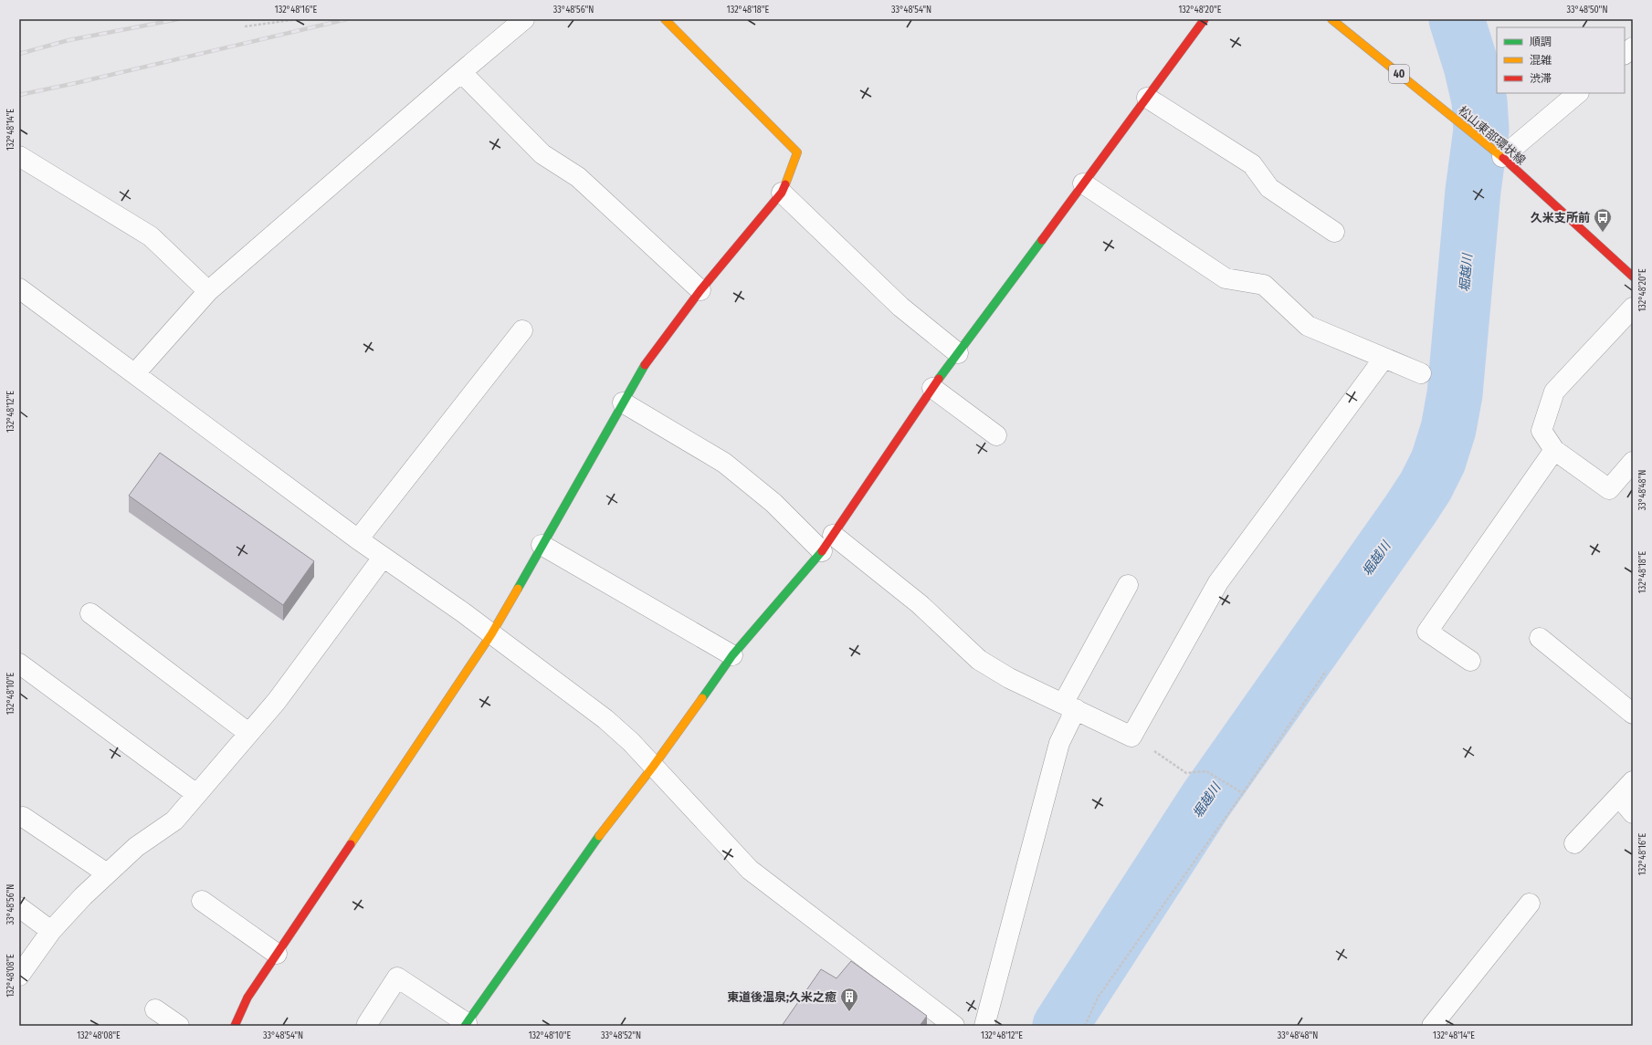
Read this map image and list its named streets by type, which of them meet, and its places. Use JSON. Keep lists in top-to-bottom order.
{
  "streets": {
    "street": ["40", "松山東部環状線"]
  },
  "water": ["堀越川"],
  "places": {
    "bus stop": ["久米支所前"],
    "building": ["東道後温泉;久米之癒"]
  },
  "legend": ["順調", "混雑", "渋滞"],
  "coordinates": [
    "132°48'16\"E",
    "33°48'56\"N",
    "132°48'18\"E",
    "33°48'54\"N",
    "132°48'20\"E",
    "33°48'50\"N",
    "132°48'14\"E",
    "132°48'12\"E",
    "33°48'48\"N",
    "132°48'10\"E",
    "132°48'08\"E",
    "33°48'52\"N"
  ]
}
